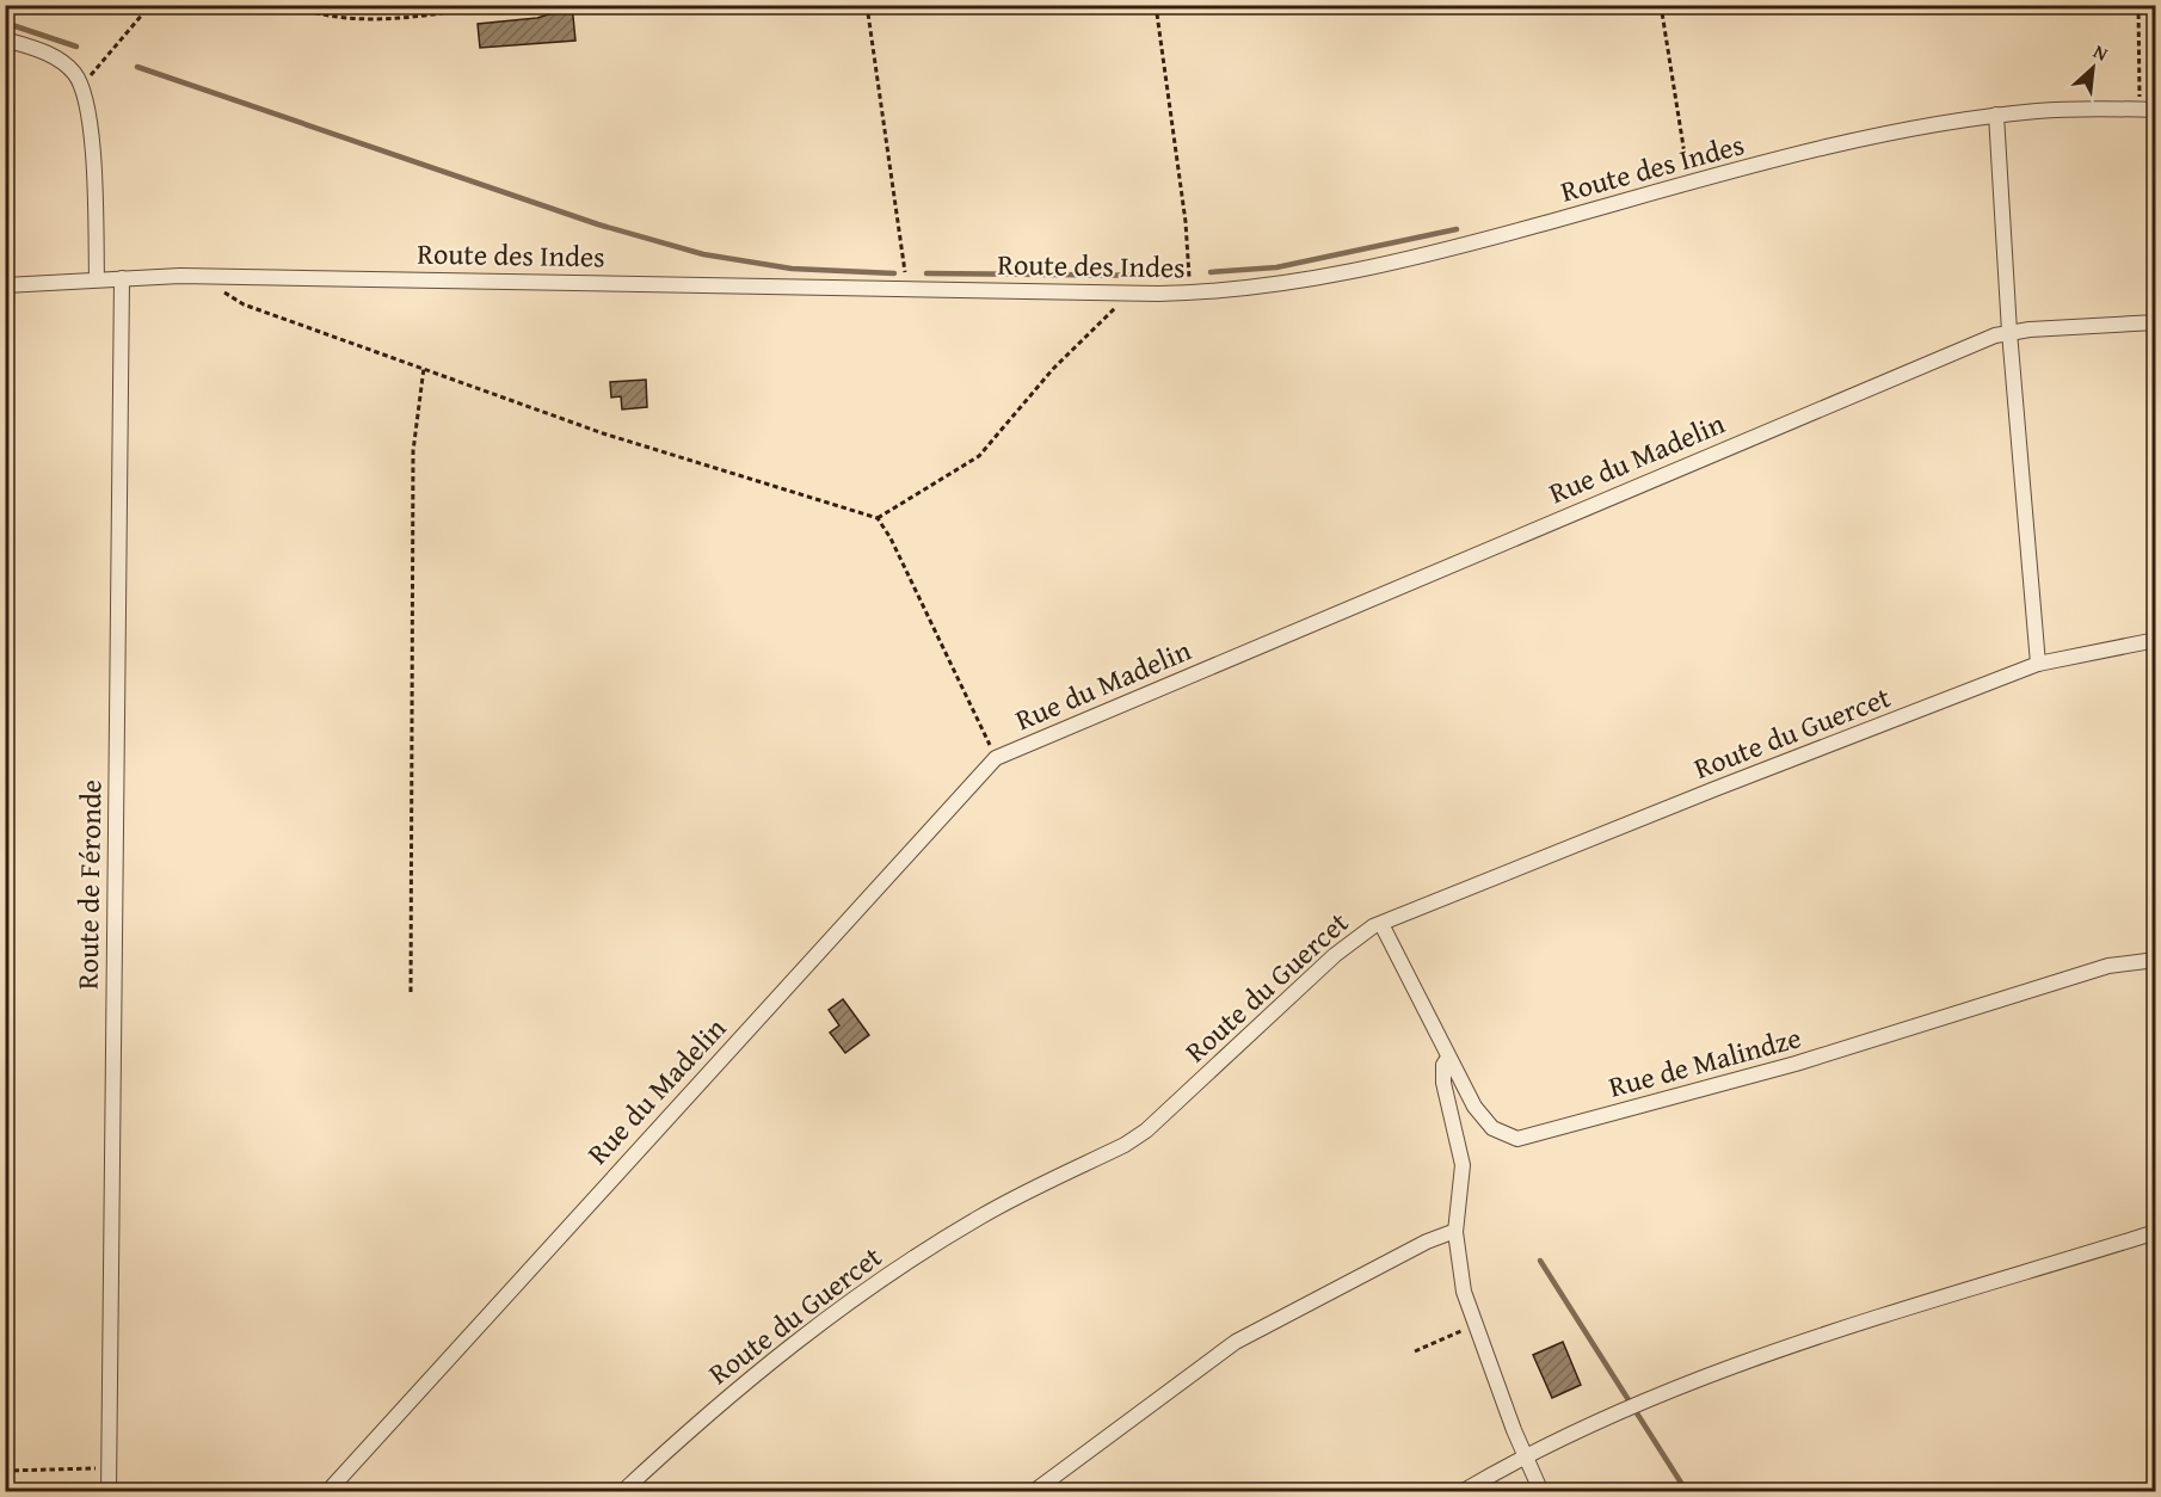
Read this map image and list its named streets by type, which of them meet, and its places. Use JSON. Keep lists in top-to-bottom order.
{
  "streets": {
    "street": [
      "Route des Indes",
      "Rue du Madelin",
      "Route du Guercet",
      "Route de Féronde",
      "Rue de Malindze"
    ]
  },
  "crossings": [
    ["Route des Indes", "Route de Féronde"],
    ["Route du Guercet", "Rue de Malindze"]
  ],
  "north": "top right"
}
